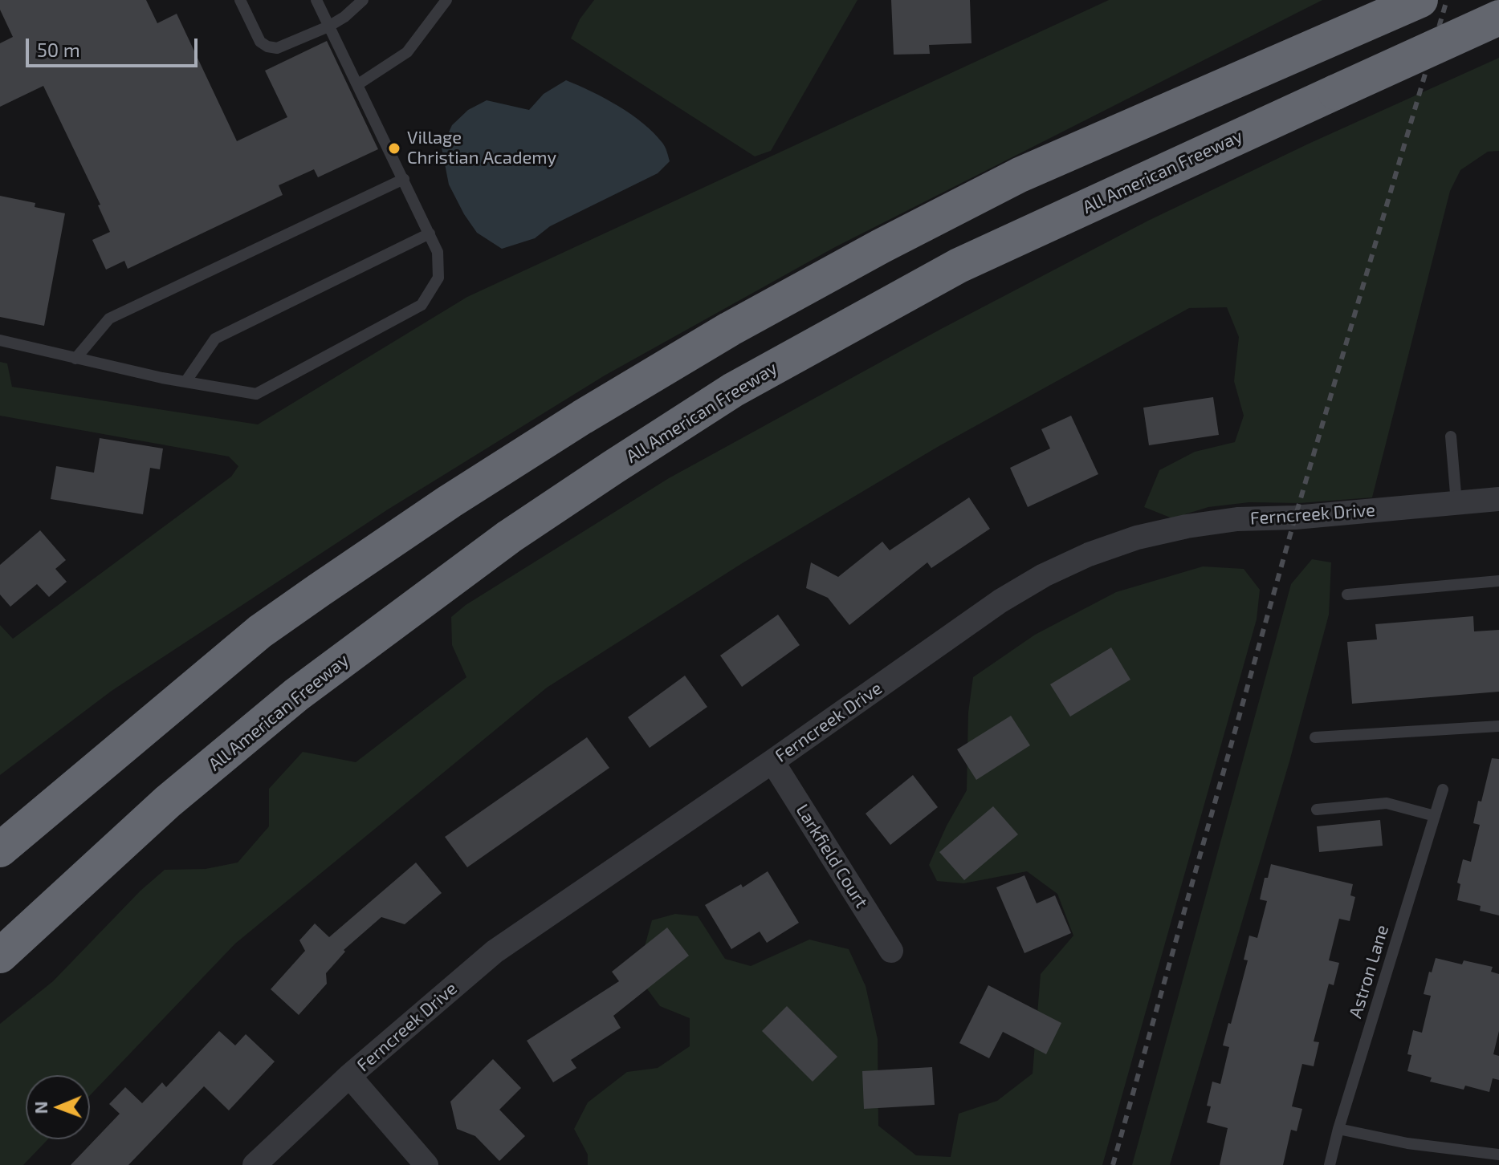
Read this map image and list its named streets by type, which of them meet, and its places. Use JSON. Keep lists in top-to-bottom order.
{
  "streets": {
    "highway": ["All American Freeway"],
    "street": ["Ferncreek Drive", "Larkfield Court"],
    "lane": ["Astron Lane"]
  },
  "crossings": [
    ["Ferncreek Drive", "Larkfield Court"]
  ],
  "places": ["Village Christian Academy"],
  "scale_bar": "50 m",
  "north": "left"
}
